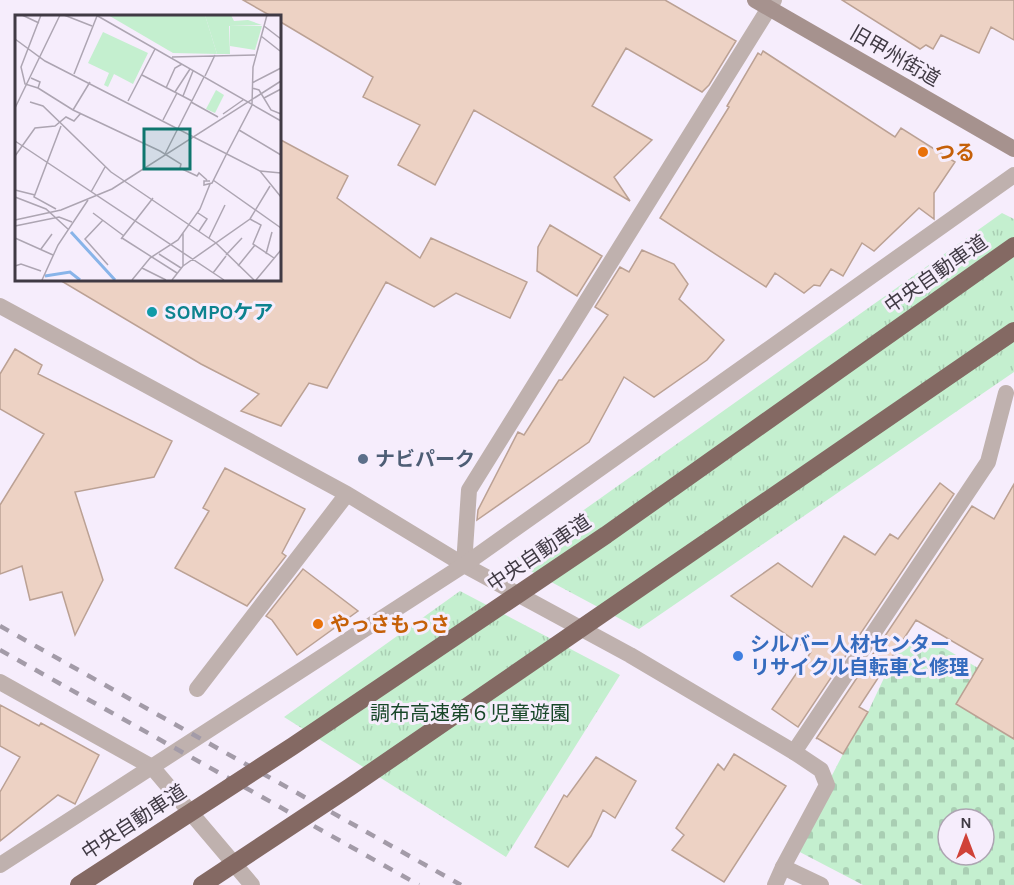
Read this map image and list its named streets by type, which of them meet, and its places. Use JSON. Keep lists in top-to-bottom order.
{
  "streets": {
    "highway": ["中央自動車道"],
    "main road": ["旧甲州街道"]
  },
  "parks": ["調布高速第６児童遊園"],
  "places": [
    "つる",
    "SOMPOケア",
    "ナビパーク",
    "やっさもっさ",
    "シルバー人材センター リサイクル自転車と修理"
  ],
  "north": "top"
}
